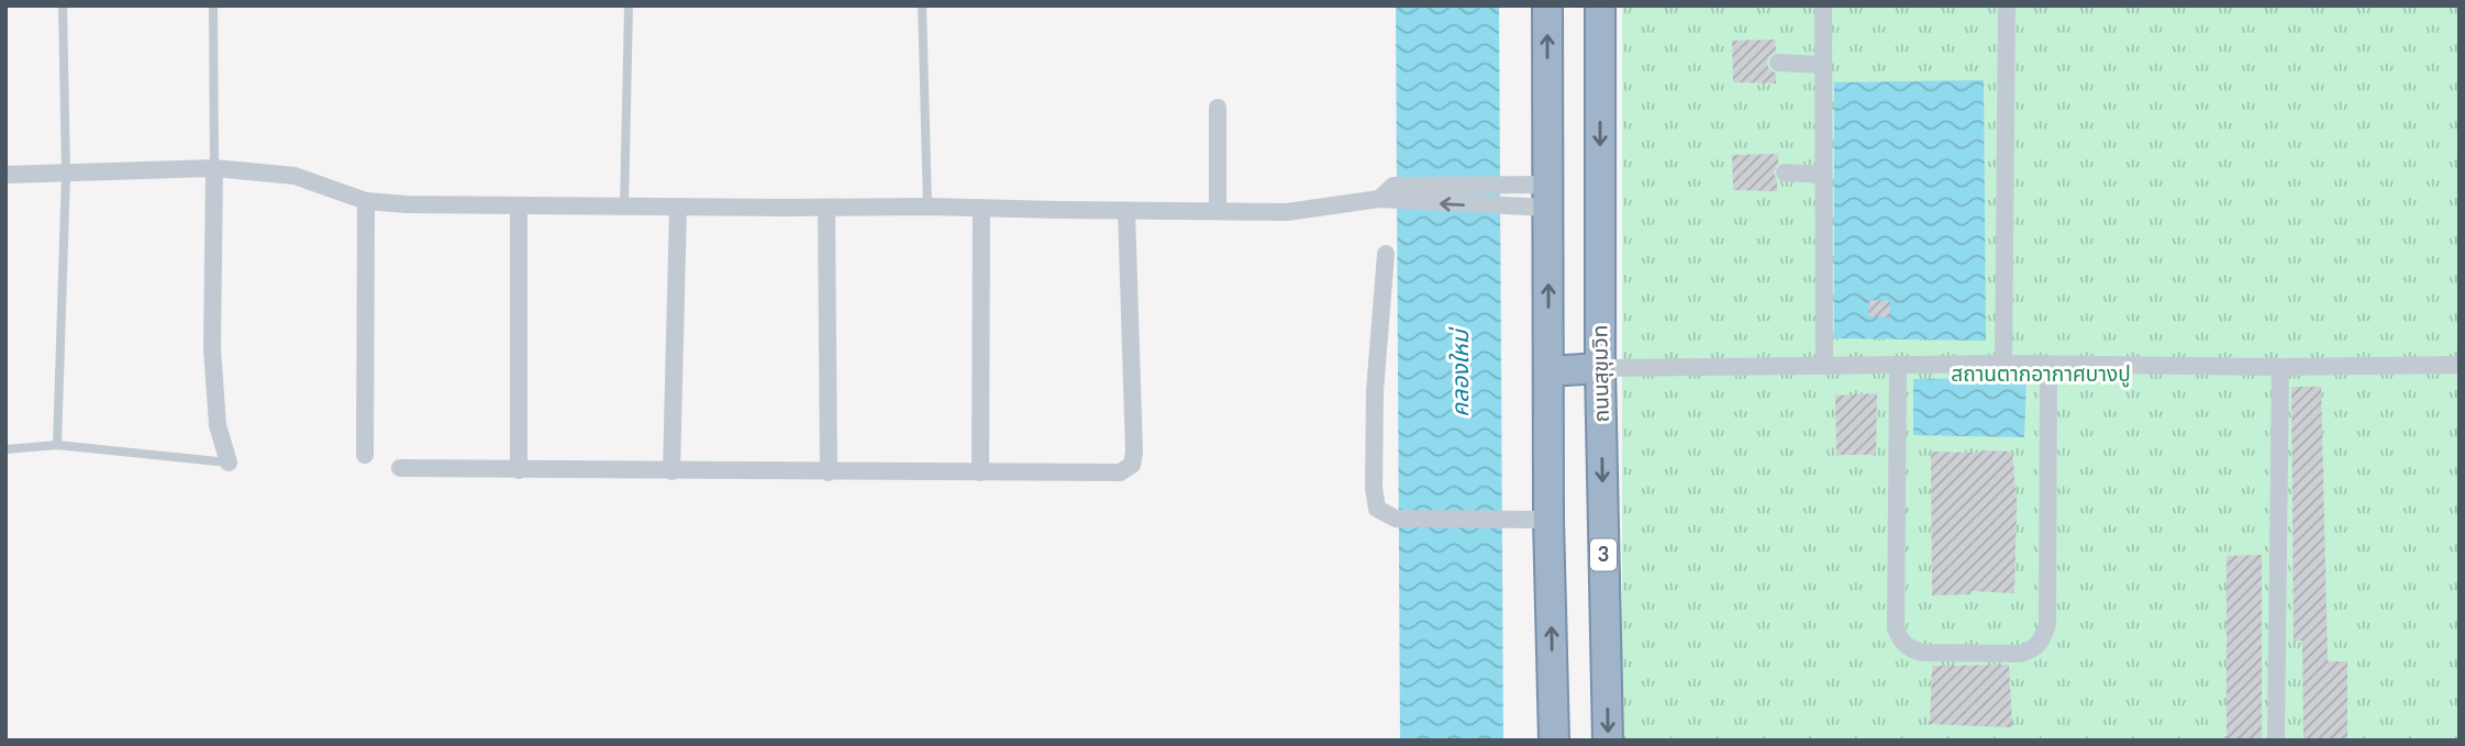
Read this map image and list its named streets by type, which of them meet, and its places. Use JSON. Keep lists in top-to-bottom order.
{
  "streets": {
    "highway": ["ถนนสุขุมวิท", "3"]
  },
  "water": ["คลองใหม่"],
  "parks": ["สถานตากอากาศบางปู"]
}
